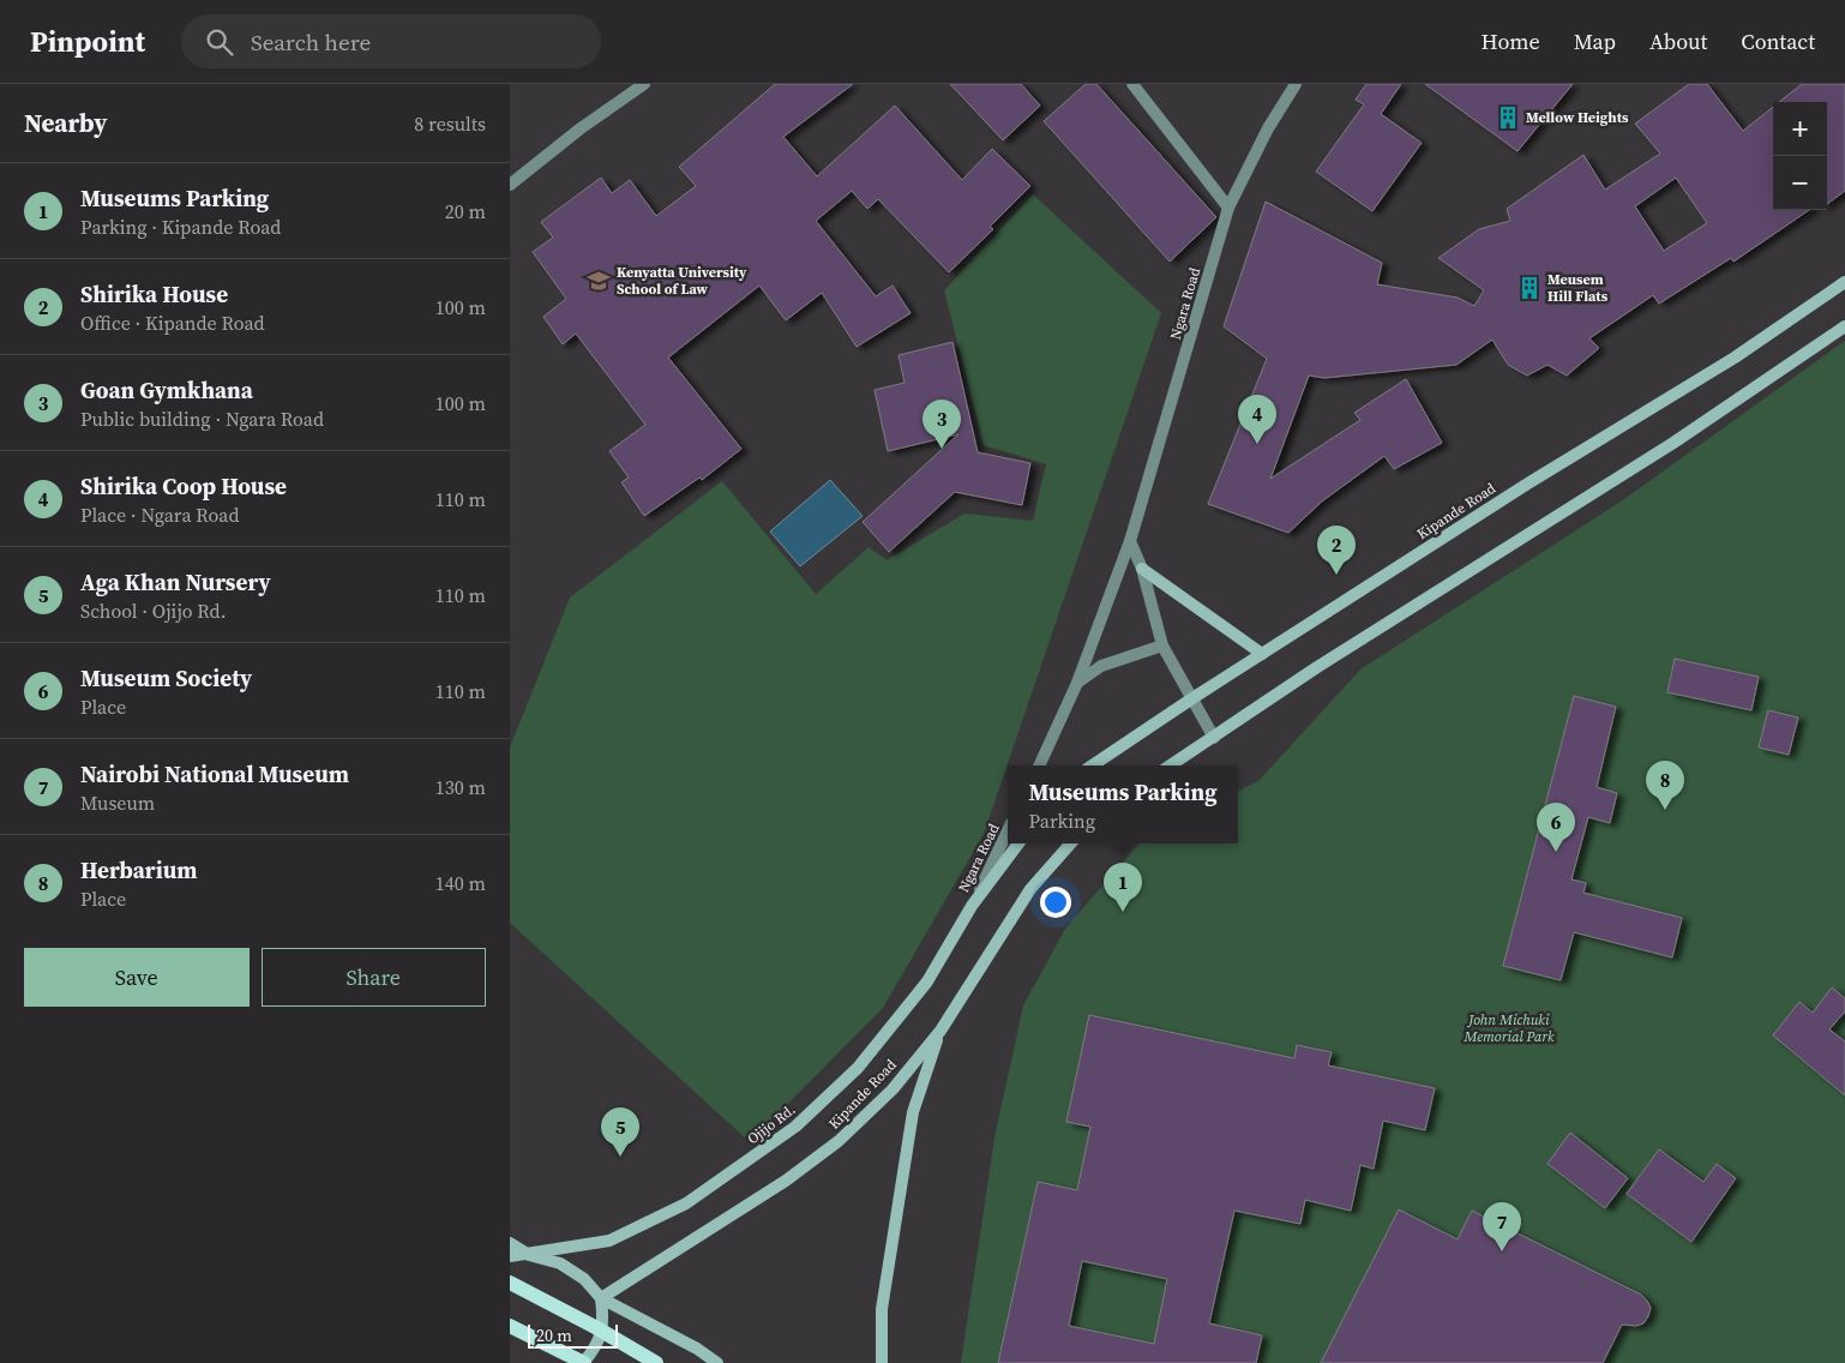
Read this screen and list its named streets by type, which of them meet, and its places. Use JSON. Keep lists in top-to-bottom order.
{
  "streets": {
    "main road": ["Kipande Road", "Ojijo Rd."],
    "street": ["Ngara Road"]
  },
  "crossings": [
    ["Ngara Road", "Ojijo Rd."]
  ],
  "parks": ["John Michuki Memorial Park"],
  "places": {
    "building": ["Mellow Heights", "Meusem Hill Flats"],
    "school or university": ["Kenyatta University School of Law"]
  },
  "scale_bar": "20 m",
  "page": {
    "header": "Pinpoint",
    "search": "Search here",
    "nav": [
      "Home",
      "Map",
      "About",
      "Contact"
    ],
    "heading": ["Nearby", "8 results"],
    "map_buttons": ["+", "−"],
    "list": [
      {
        "mark": "1",
        "name": "Museums Parking",
        "note": "Parking · Kipande Road",
        "value": "20 m"
      },
      {
        "mark": "2",
        "name": "Shirika House",
        "note": "Office · Kipande Road",
        "value": "100 m"
      },
      {
        "mark": "3",
        "name": "Goan Gymkhana",
        "note": "Public building · Ngara Road",
        "value": "100 m"
      },
      {
        "mark": "4",
        "name": "Shirika Coop House",
        "note": "Place · Ngara Road",
        "value": "110 m"
      },
      {
        "mark": "5",
        "name": "Aga Khan Nursery",
        "note": "School · Ojijo Rd.",
        "value": "110 m"
      },
      {
        "mark": "6",
        "name": "Museum Society",
        "note": "Place",
        "value": "110 m"
      },
      {
        "mark": "7",
        "name": "Nairobi National Museum",
        "note": "Museum",
        "value": "130 m"
      },
      {
        "mark": "8",
        "name": "Herbarium",
        "note": "Place",
        "value": "140 m"
      }
    ],
    "pins": [
      "4",
      "3",
      "2",
      "8",
      "6",
      "1",
      "5",
      "7"
    ],
    "popup": ["Museums Parking", "Parking"],
    "buttons": ["Save", "Share"],
    "scale": "20 m"
  }
}
